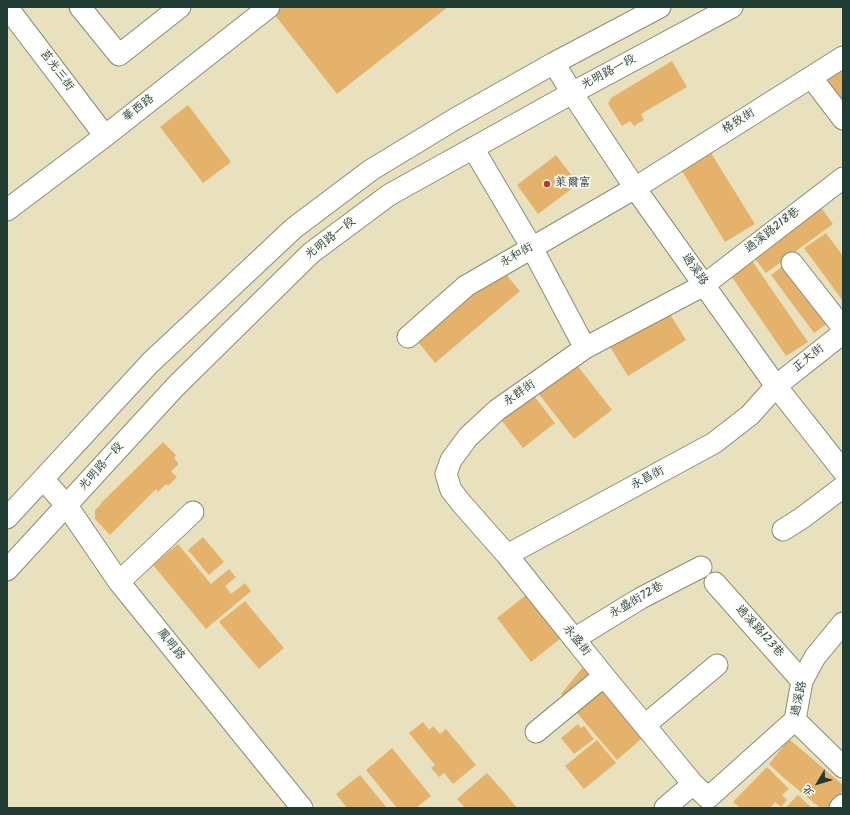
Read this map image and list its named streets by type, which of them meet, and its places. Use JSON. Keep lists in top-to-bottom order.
{
  "streets": {
    "street": [
      "莒光三街",
      "光明路一段",
      "華西路",
      "格致街",
      "過溪路218巷",
      "永和街",
      "過溪路",
      "正大街",
      "永群街",
      "永昌街",
      "永盛街72巷",
      "過溪路123巷",
      "永盛街",
      "鳳明路"
    ]
  },
  "crossings": [
    ["莒光三街", "華西路"],
    ["光明路一段", "過溪路"],
    ["光明路一段", "鳳明路"],
    ["格致街", "永和街"],
    ["格致街", "過溪路"],
    ["過溪路218巷", "過溪路"],
    ["過溪路218巷", "永群街"],
    ["永和街", "過溪路"],
    ["過溪路", "正大街"],
    ["過溪路", "永群街"],
    ["過溪路", "永昌街"],
    ["過溪路", "過溪路123巷"],
    ["過溪路", "永盛街"],
    ["正大街", "永昌街"],
    ["永群街", "永昌街"],
    ["永群街", "永盛街"],
    ["永昌街", "永盛街"],
    ["永盛街72巷", "永盛街"]
  ],
  "places": ["萊爾富"],
  "north": "bottom left"
}
